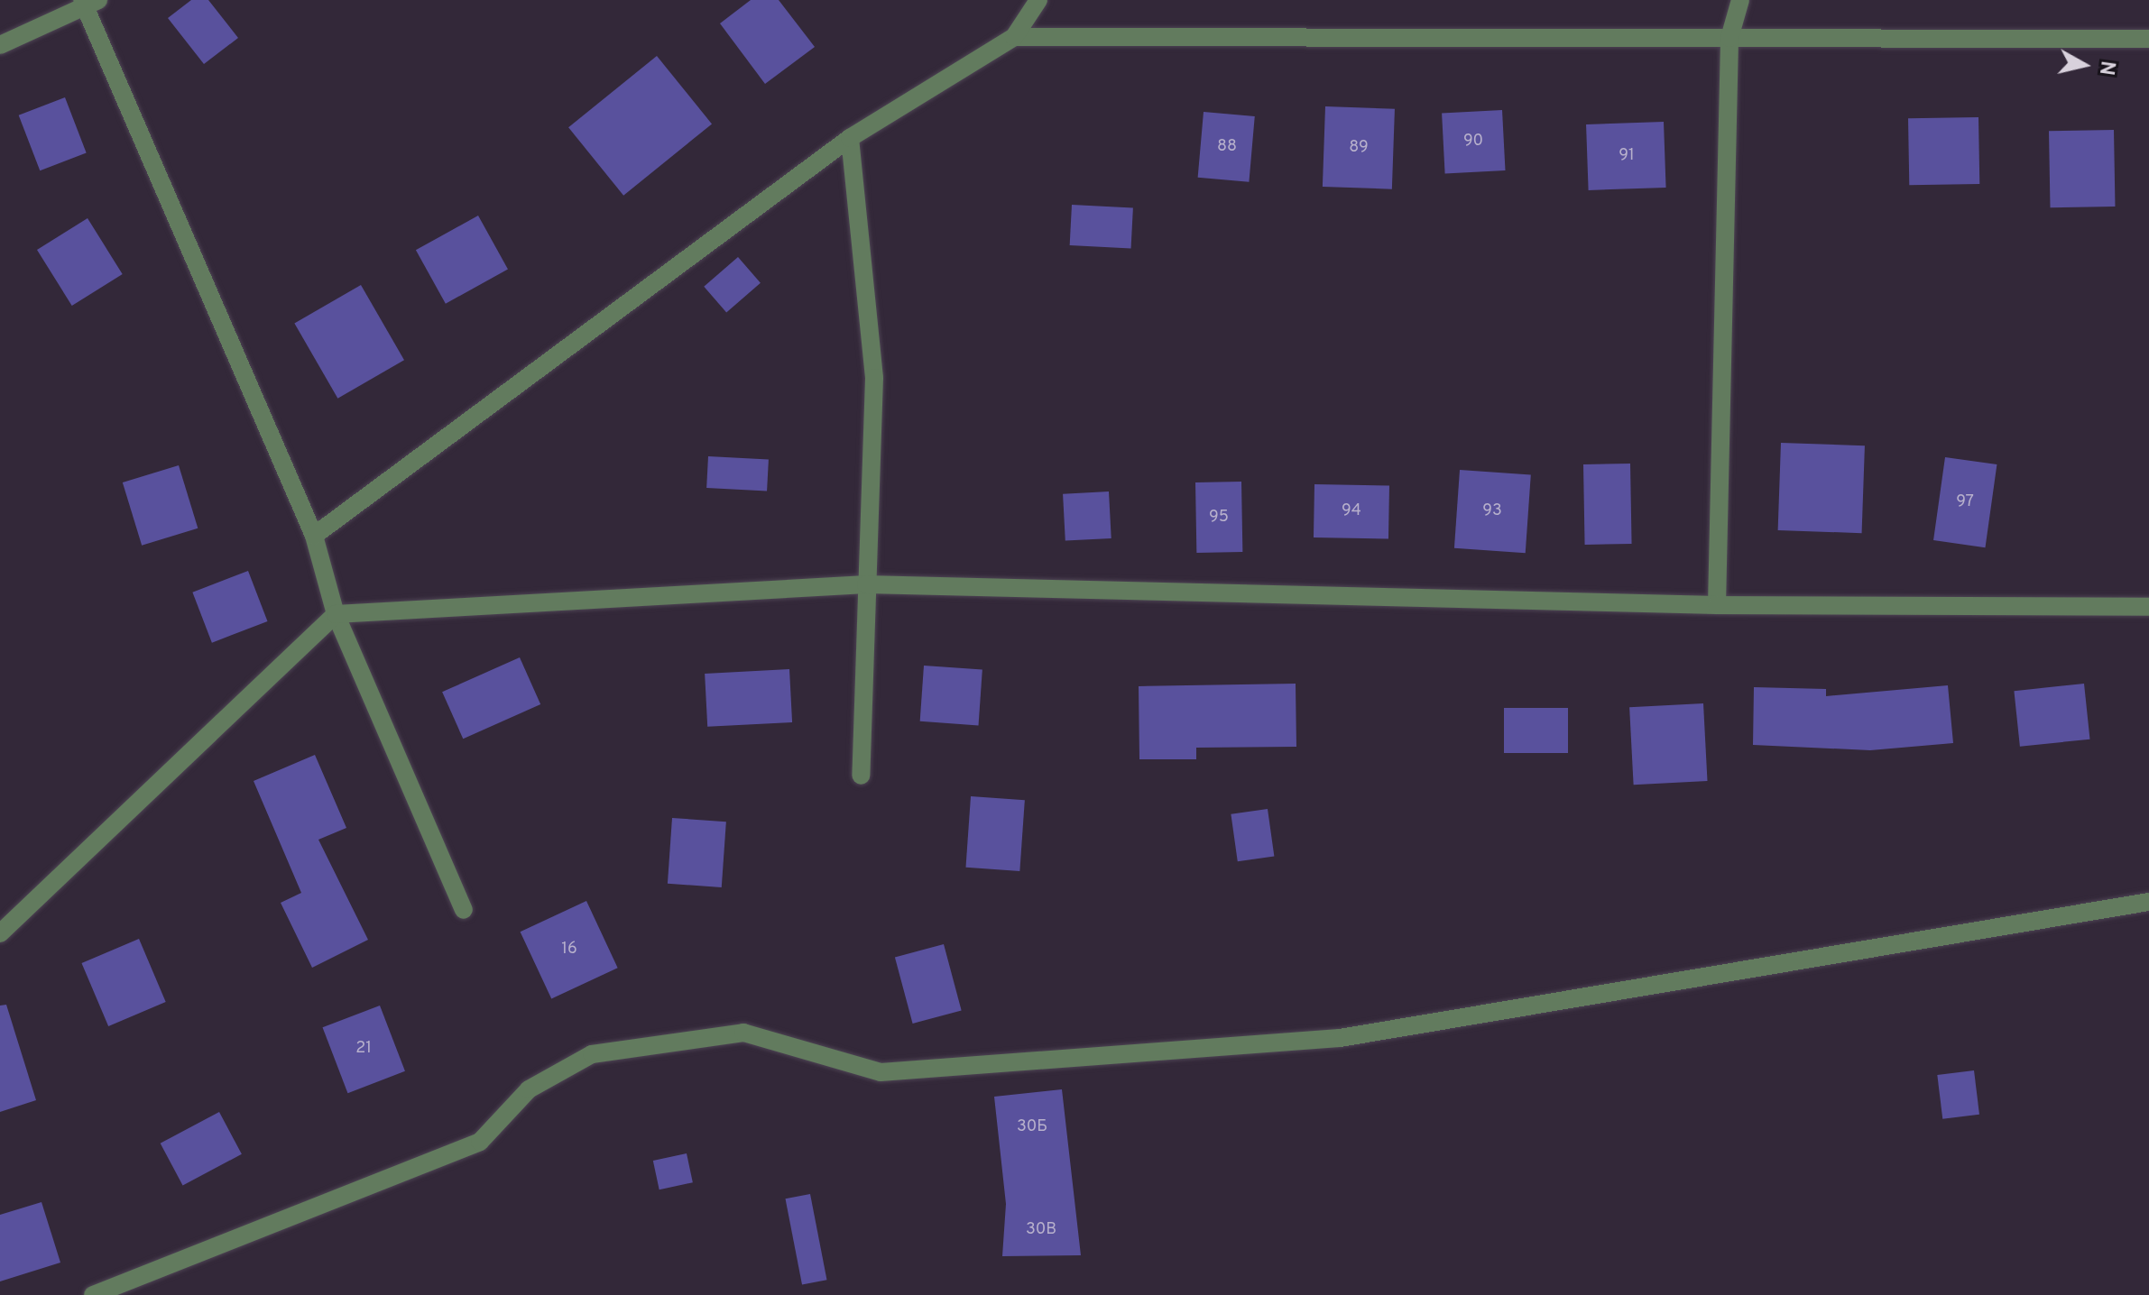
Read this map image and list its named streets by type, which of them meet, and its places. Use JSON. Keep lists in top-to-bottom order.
{
  "house_numbers": [
    "90",
    "88",
    "89",
    "91",
    "97",
    "94",
    "93",
    "95",
    "16",
    "21",
    "30Б",
    "30В"
  ],
  "north": "right"
}
